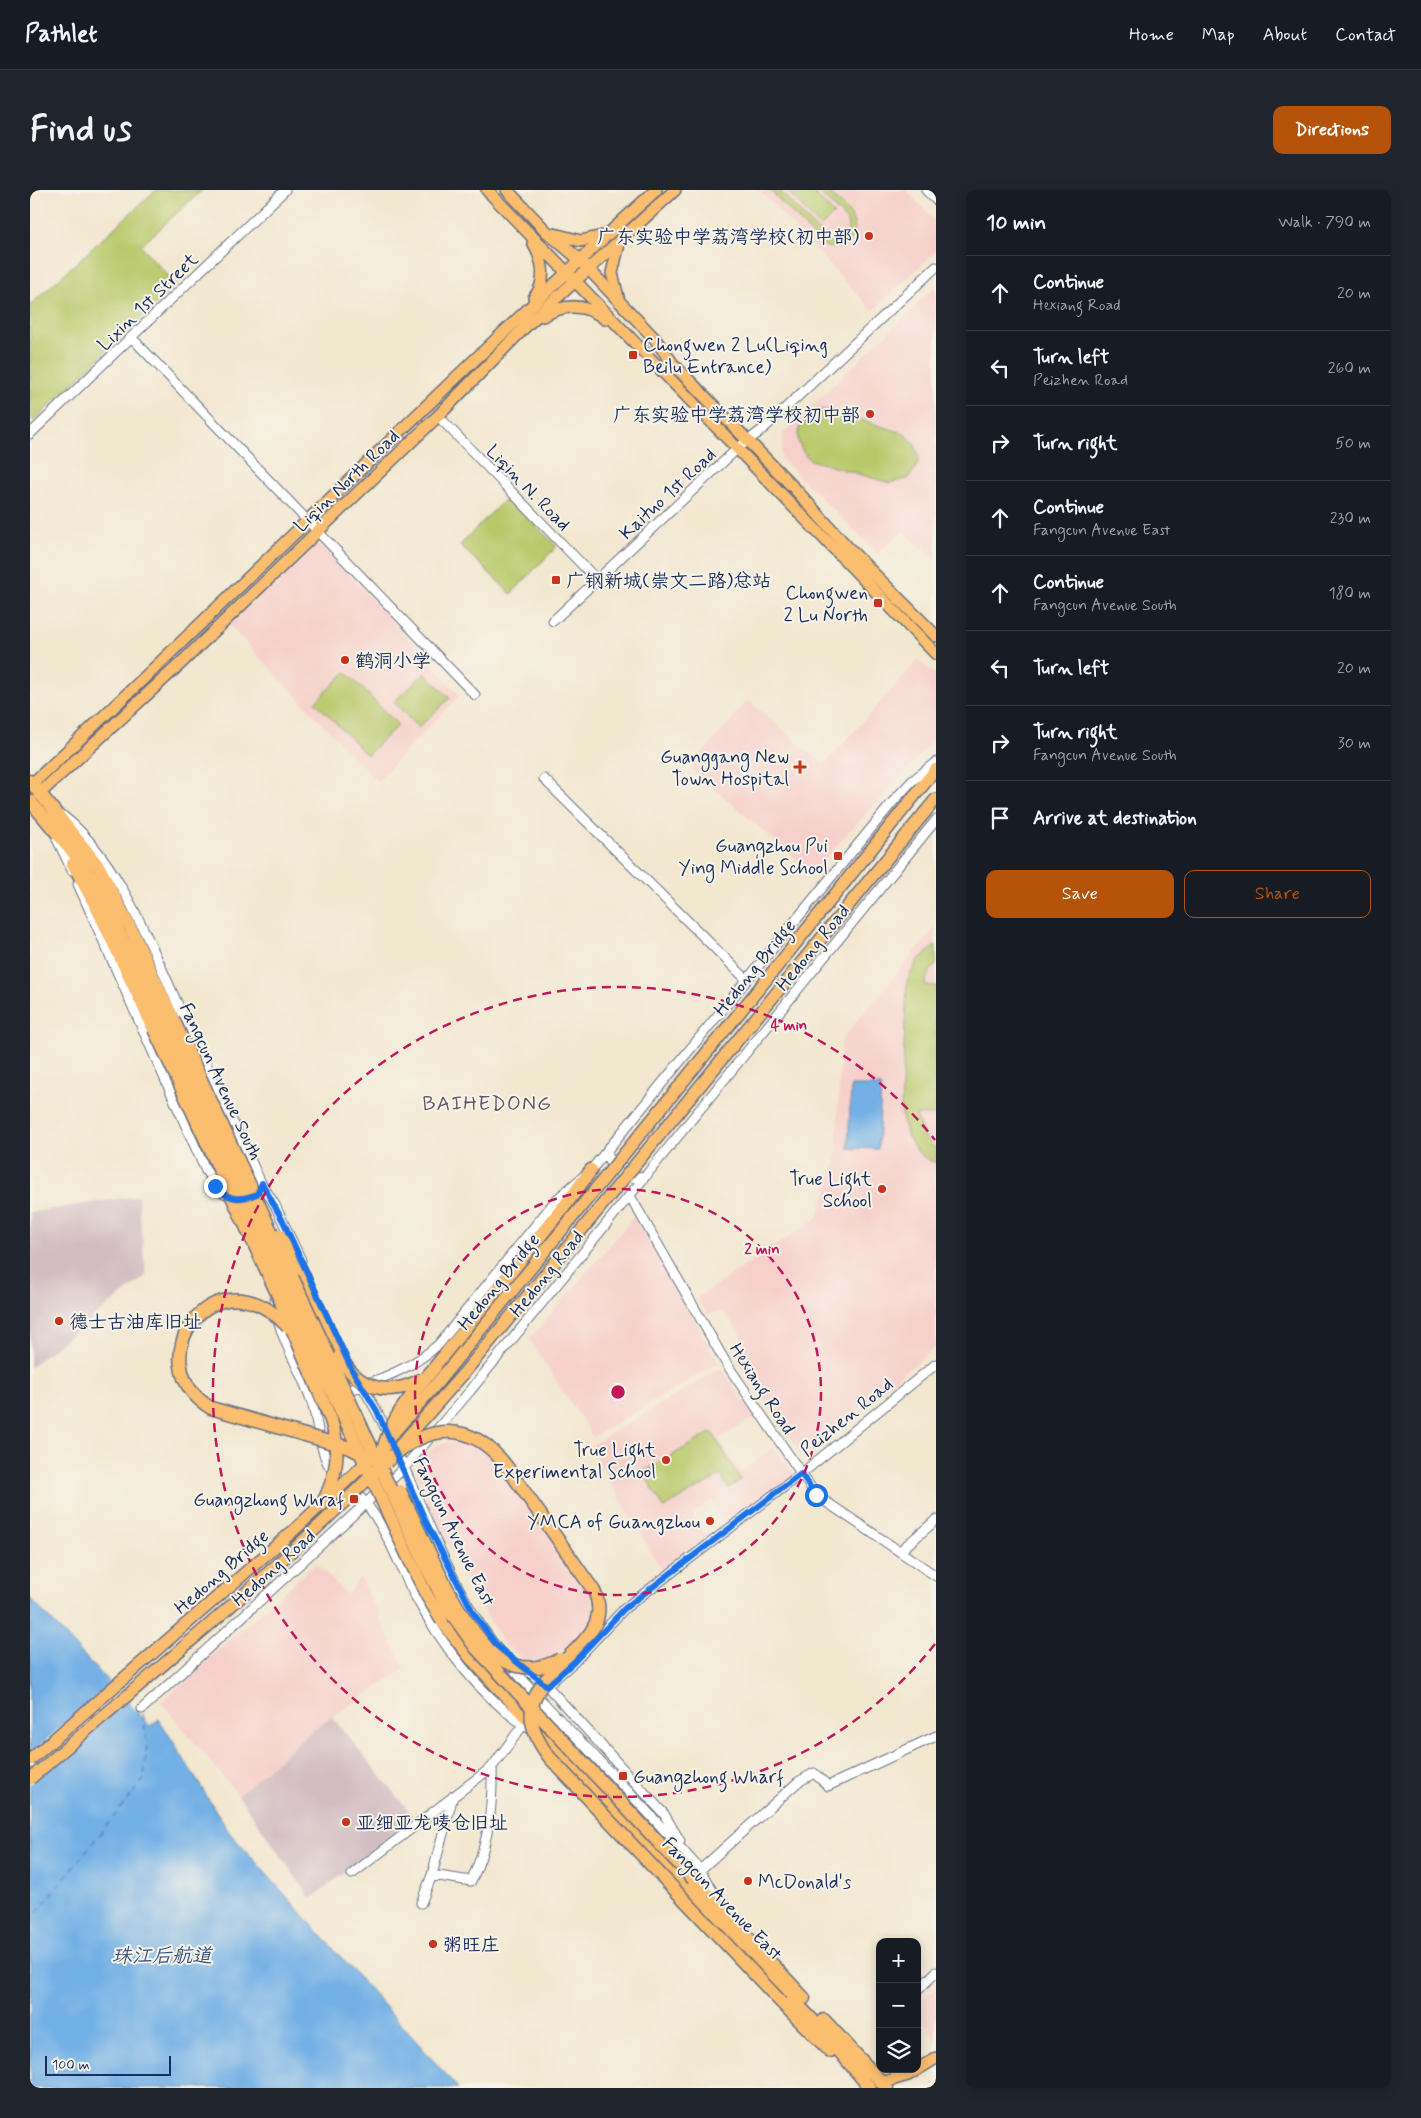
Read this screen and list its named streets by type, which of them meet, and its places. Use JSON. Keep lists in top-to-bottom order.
{
  "streets": {
    "highway": ["Fangcun Avenue South", "Fangcun Avenue East"],
    "main road": ["Liqin North Road", "Hedong Bridge"],
    "street": [
      "Lixin 1st Street",
      "Liqin N. Road",
      "Kaituo 1st Road",
      "Hedong Road",
      "Hexiang Road",
      "Peizhen Road"
    ]
  },
  "crossings": [
    ["Liqin North Road", "Liqin N. Road"],
    ["Liqin North Road", "Fangcun Avenue South"],
    ["Liqin N. Road", "Kaituo 1st Road"],
    ["Hedong Road", "Fangcun Avenue South"],
    ["Hedong Road", "Hexiang Road"],
    ["Hedong Road", "Fangcun Avenue East"],
    ["Fangcun Avenue South", "Fangcun Avenue East"],
    ["Hexiang Road", "Peizhen Road"]
  ],
  "districts": ["BAIHEDONG"],
  "water": ["珠江后航道"],
  "places": {
    "other": [
      "广东实验中学荔湾学校(初中部)",
      "广东实验中学荔湾学校初中部",
      "鹤洞小学",
      "True Light School",
      "德士古油库旧址",
      "True Light Experimental School",
      "YMCA of Guangzhou",
      "亚细亚龙唛仓旧址",
      "McDonald's",
      "粥旺庄"
    ],
    "transit": [
      "Chongwen 2 Lu(Liqing Beilu Entrance)",
      "广钢新城(崇文二路)总站",
      "Chongwen 2 Lu North",
      "Guangzhou Pui Ying Middle School",
      "Guangzhong Whraf",
      "Guangzhong Wharf"
    ],
    "health": ["Guanggang New Town Hospital"]
  },
  "scale_bar": "100 m",
  "page": {
    "header": "Pathlet",
    "nav": [
      "Home",
      "Map",
      "About",
      "Contact"
    ],
    "buttons": [
      "Directions",
      ["Save", "Share"]
    ],
    "title": "Find us",
    "heading": ["10 min", "Walk · 790 m"],
    "list": [
      ["Continue", "Hexiang Road", "20 m"],
      ["Turn left", "Peizhen Road", "260 m"],
      ["Turn right", "50 m"],
      ["Continue", "Fangcun Avenue East", "230 m"],
      ["Continue", "Fangcun Avenue South", "180 m"],
      ["Turn left", "20 m"],
      ["Turn right", "Fangcun Avenue South", "30 m"],
      "Arrive at destination"
    ],
    "map_buttons": ["+", "−"],
    "scale": "100 m"
  },
  "rings": ["4 min", "2 min"]
}
